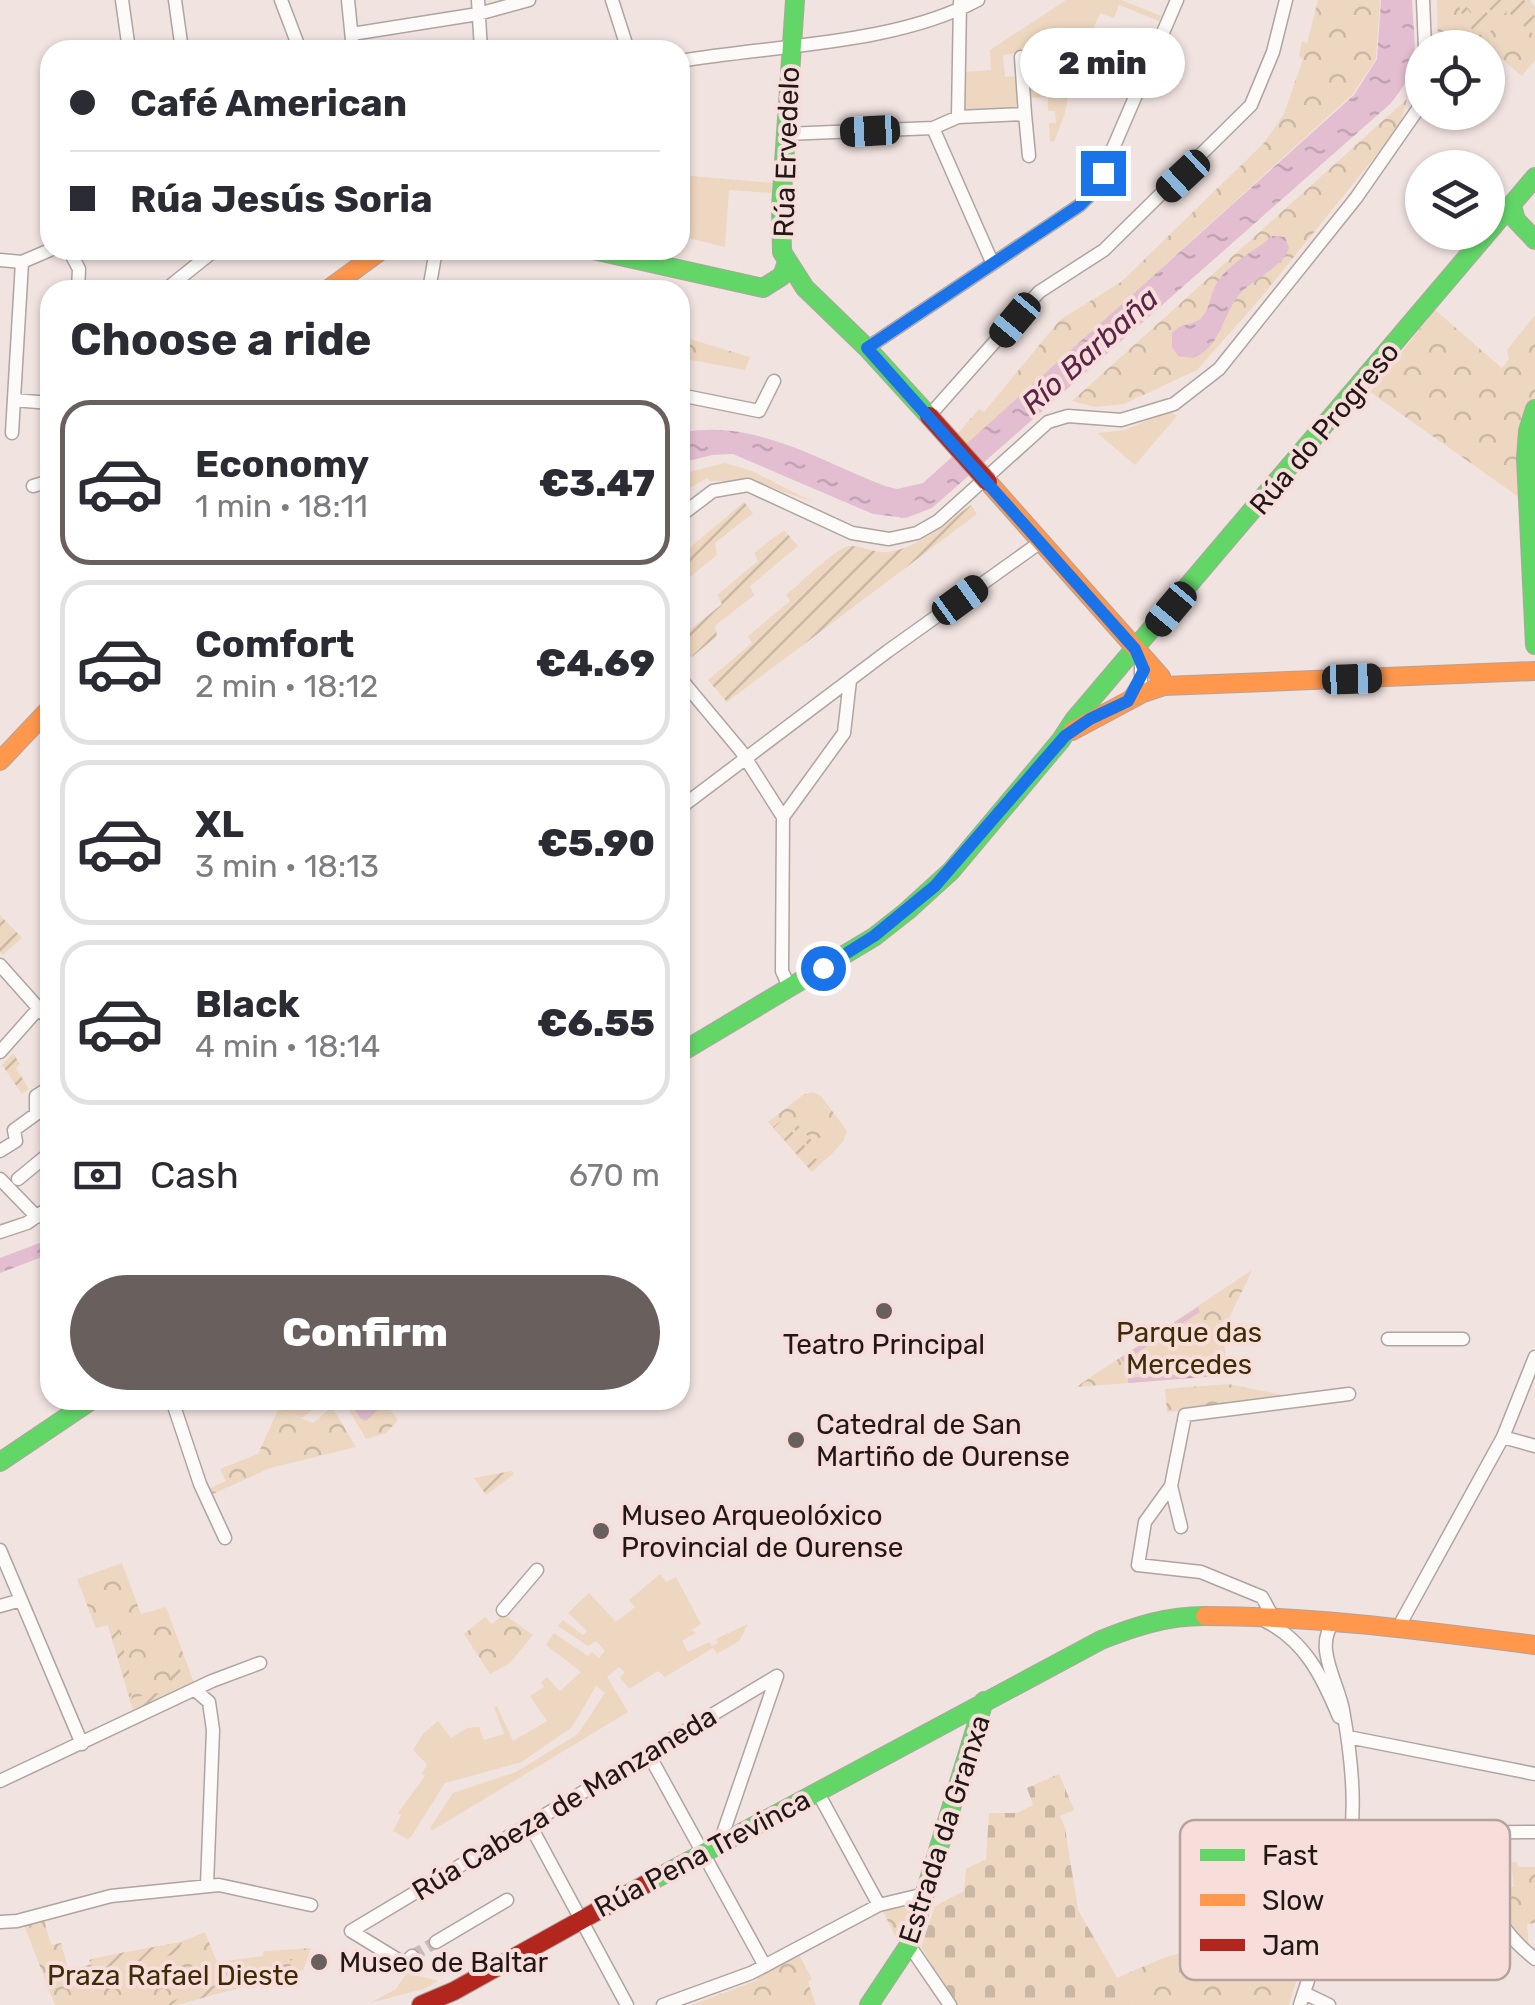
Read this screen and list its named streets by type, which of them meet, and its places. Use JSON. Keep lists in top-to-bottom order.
{
  "streets": {
    "street": [
      "Rúa Ervedelo",
      "Rúa do Progreso",
      "Rúa Cabeza de Manzaneda",
      "Estrada da Granxa",
      "Rúa Pena Trevinca"
    ]
  },
  "crossings": [
    ["Rúa Ervedelo", "Rúa do Progreso"],
    ["Rúa Cabeza de Manzaneda", "Rúa Pena Trevinca"],
    ["Estrada da Granxa", "Rúa Pena Trevinca"]
  ],
  "water": ["Río Barbaña"],
  "parks": ["Parque das Mercedes", "Praza Rafael Dieste"],
  "places": [
    "Teatro Principal",
    "Catedral de San Martiño de Ourense",
    "Museo Arqueolóxico Provincial de Ourense",
    "Museo de Baltar"
  ],
  "legend": ["Fast", "Slow", "Jam"],
  "page": {
    "bubble": "2 min",
    "banner": ["Café American", "Rúa Jesús Soria"],
    "heading": "Choose a ride",
    "list": [
      {
        "name": "Economy",
        "note": "1 min · 18:11",
        "value": "€3.47"
      },
      {
        "name": "Comfort",
        "note": "2 min · 18:12",
        "value": "€4.69"
      },
      {
        "name": "XL",
        "note": "3 min · 18:13",
        "value": "€5.90"
      },
      {
        "name": "Black",
        "note": "4 min · 18:14",
        "value": "€6.55"
      }
    ],
    "pay": ["Cash", "670 m"],
    "buttons": "Confirm"
  }
}
